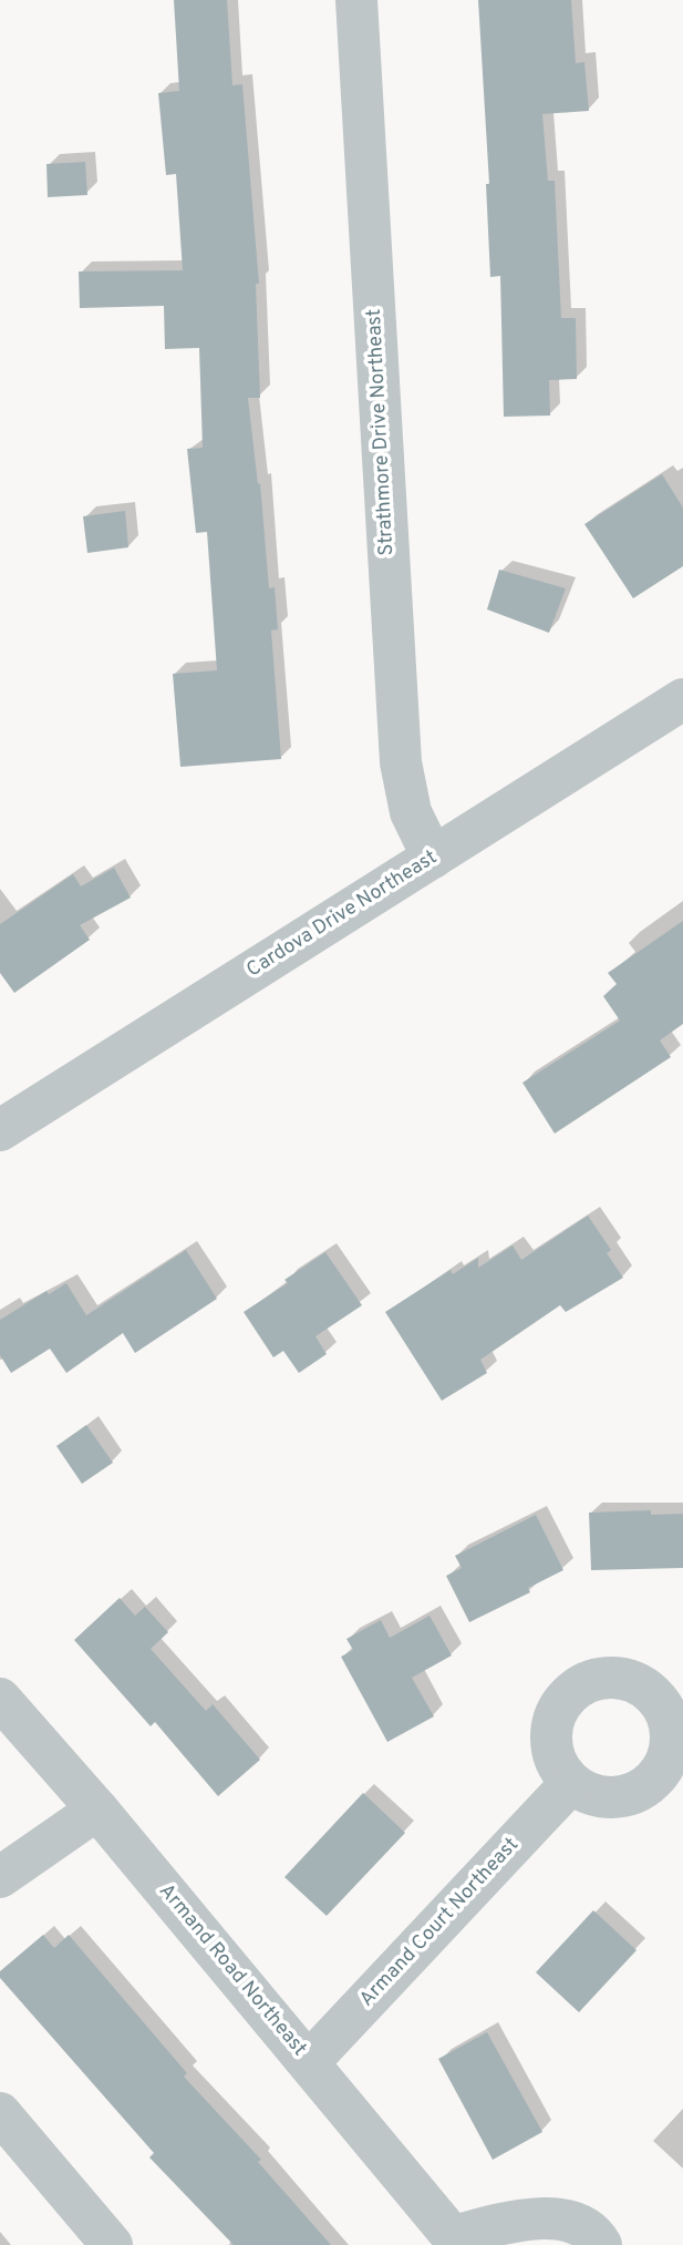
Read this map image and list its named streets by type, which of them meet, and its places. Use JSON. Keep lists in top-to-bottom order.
{
  "streets": {
    "street": [
      "Strathmore Drive Northeast",
      "Cardova Drive Northeast",
      "Armand Court Northeast",
      "Armand Road Northeast"
    ]
  },
  "crossings": [
    ["Strathmore Drive Northeast", "Cardova Drive Northeast"],
    ["Armand Court Northeast", "Armand Road Northeast"]
  ]
}
